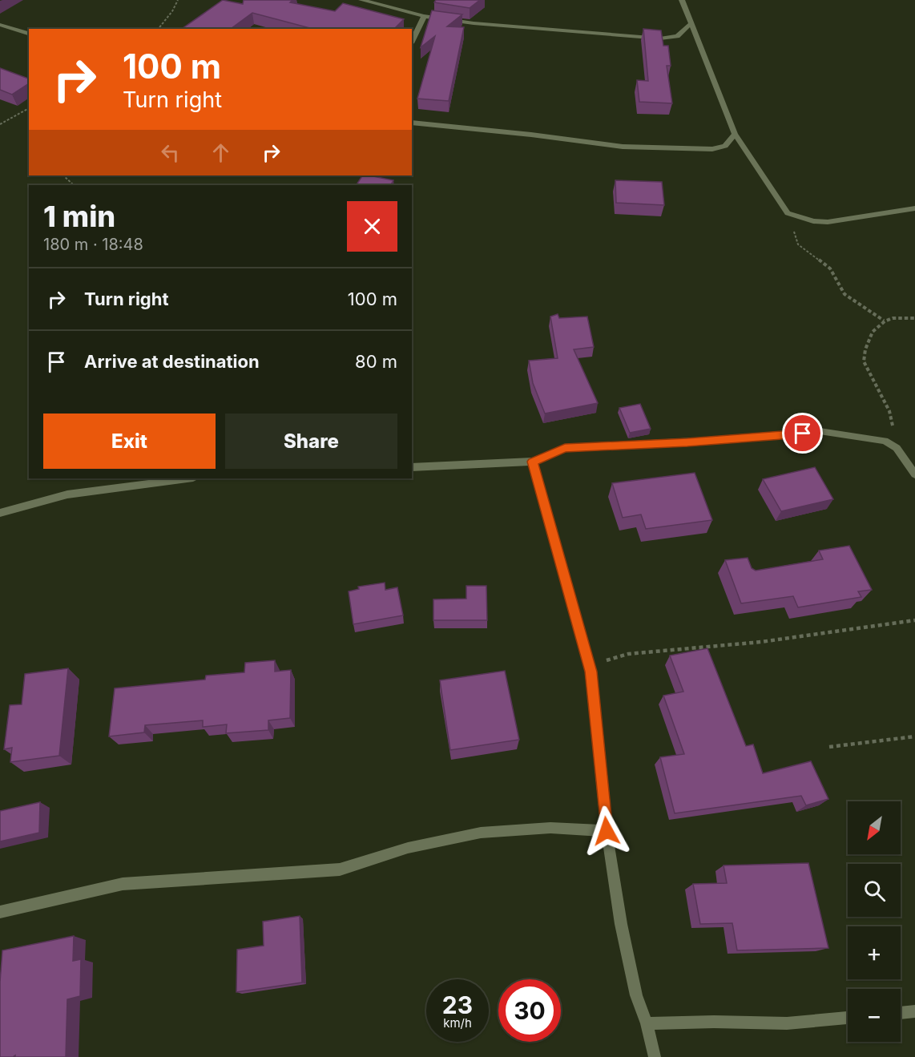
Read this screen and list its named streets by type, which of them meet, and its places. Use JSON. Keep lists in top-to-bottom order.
{
  "north": "bottom left",
  "page": {
    "turn": ["100 m", "Turn right"],
    "heading": ["1 min", "180 m · 18:48"],
    "list": [
      {
        "name": "Turn right",
        "value": "100 m"
      },
      {
        "name": "Arrive at destination",
        "value": "80 m"
      }
    ],
    "buttons": ["Exit", "Share"],
    "map_buttons": ["+", "−"],
    "speed": "23 km/h",
    "limit": "30"
  }
}
